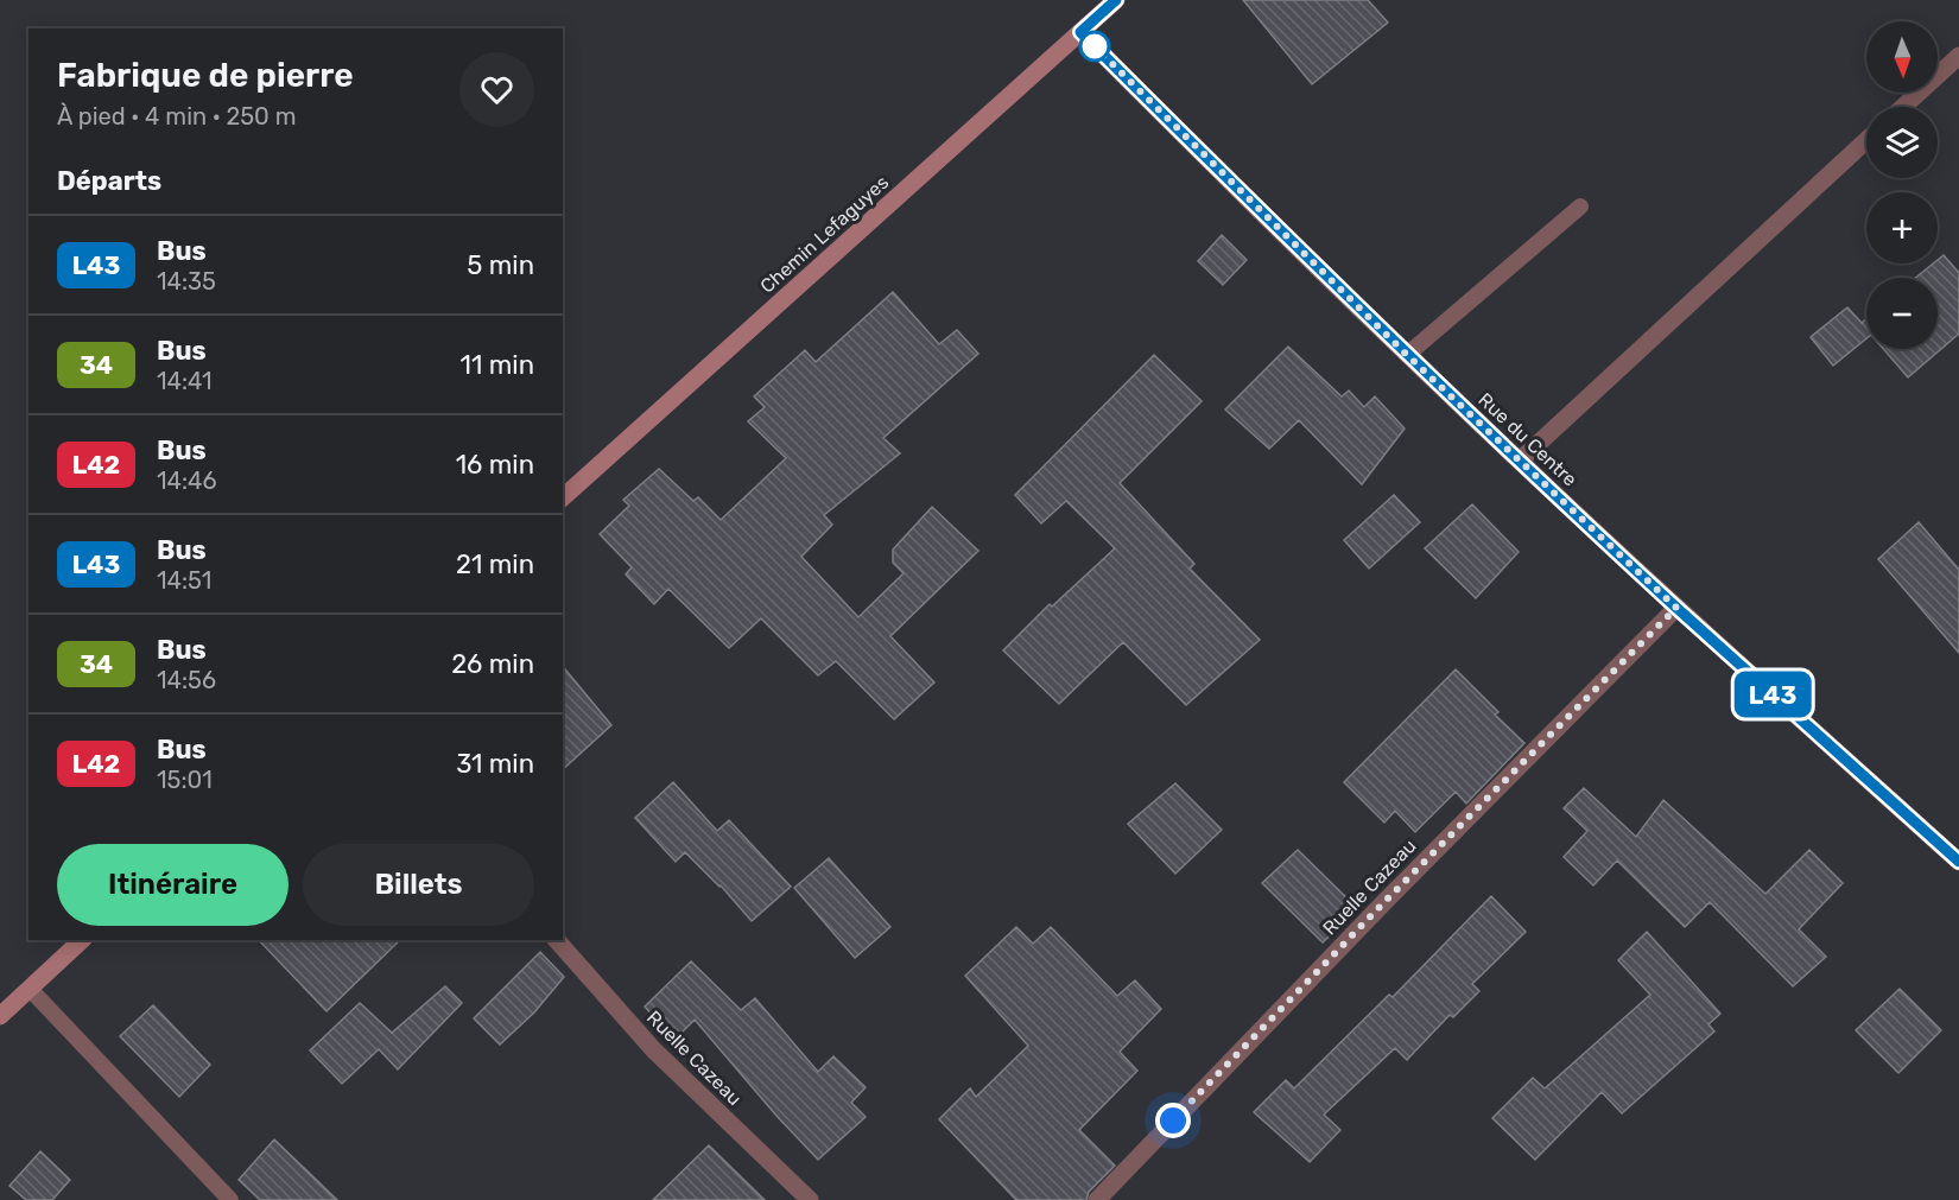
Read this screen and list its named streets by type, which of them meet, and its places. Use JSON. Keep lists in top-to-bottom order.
{
  "streets": {
    "main road": ["Chemin Lefaguyes"],
    "street": ["Rue du Centre", "Ruelle Cazeau"]
  },
  "crossings": [
    ["Chemin Lefaguyes", "Rue du Centre"],
    ["Rue du Centre", "Ruelle Cazeau"]
  ],
  "lines": ["bus line L43"],
  "north": "bottom",
  "page": {
    "on_map": "L43",
    "map_buttons": ["+", "−"],
    "heading": [
      ["Fabrique de pierre", "À pied · 4 min · 250 m"],
      "Départs"
    ],
    "list": [
      {
        "mark": "L43",
        "name": "Bus",
        "note": "14:35",
        "value": "5 min"
      },
      {
        "mark": "34",
        "name": "Bus",
        "note": "14:41",
        "value": "11 min"
      },
      {
        "mark": "L42",
        "name": "Bus",
        "note": "14:46",
        "value": "16 min"
      },
      {
        "mark": "L43",
        "name": "Bus",
        "note": "14:51",
        "value": "21 min"
      },
      {
        "mark": "34",
        "name": "Bus",
        "note": "14:56",
        "value": "26 min"
      },
      {
        "mark": "L42",
        "name": "Bus",
        "note": "15:01",
        "value": "31 min"
      }
    ],
    "buttons": ["Itinéraire", "Billets"]
  }
}
